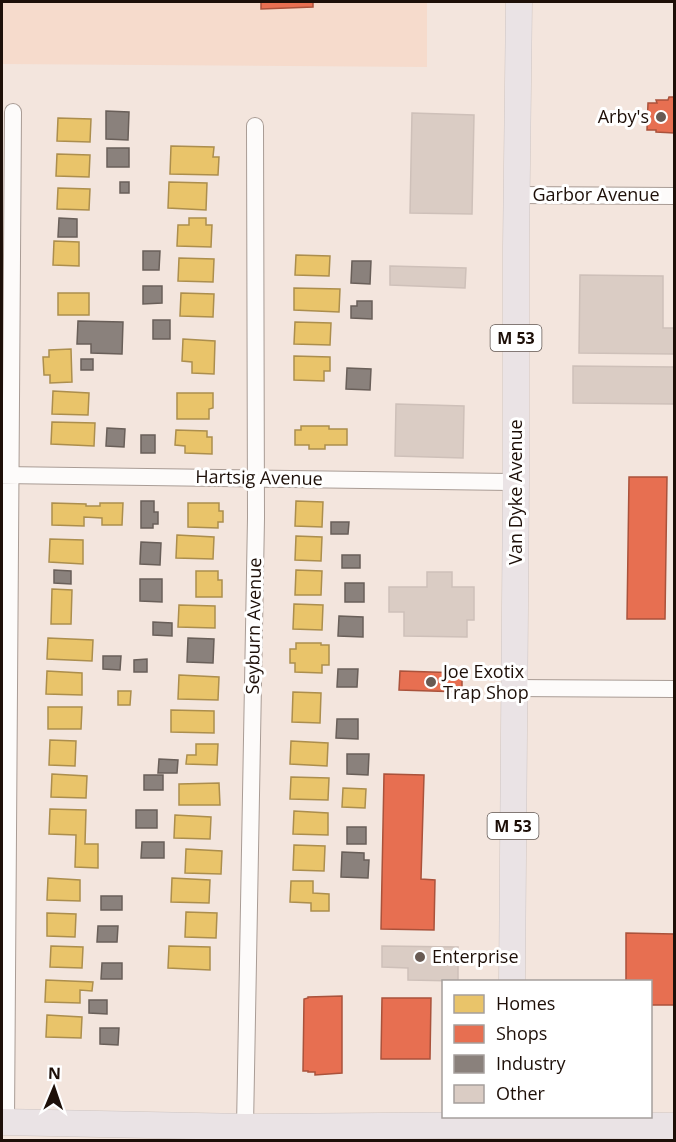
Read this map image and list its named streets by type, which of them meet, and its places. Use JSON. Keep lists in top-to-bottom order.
{
  "streets": {
    "main road": ["M 53", "Van Dyke Avenue"],
    "street": ["Garbor Avenue", "Hartsig Avenue", "Seyburn Avenue"]
  },
  "crossings": [
    ["Garbor Avenue", "Van Dyke Avenue"],
    ["Hartsig Avenue", "Van Dyke Avenue"],
    ["Hartsig Avenue", "Seyburn Avenue"]
  ],
  "places": ["Arby's", "Joe Exotix Trap Shop", "Enterprise"],
  "legend": [
    "Homes",
    "Shops",
    "Industry",
    "Other"
  ],
  "north": "top"
}
